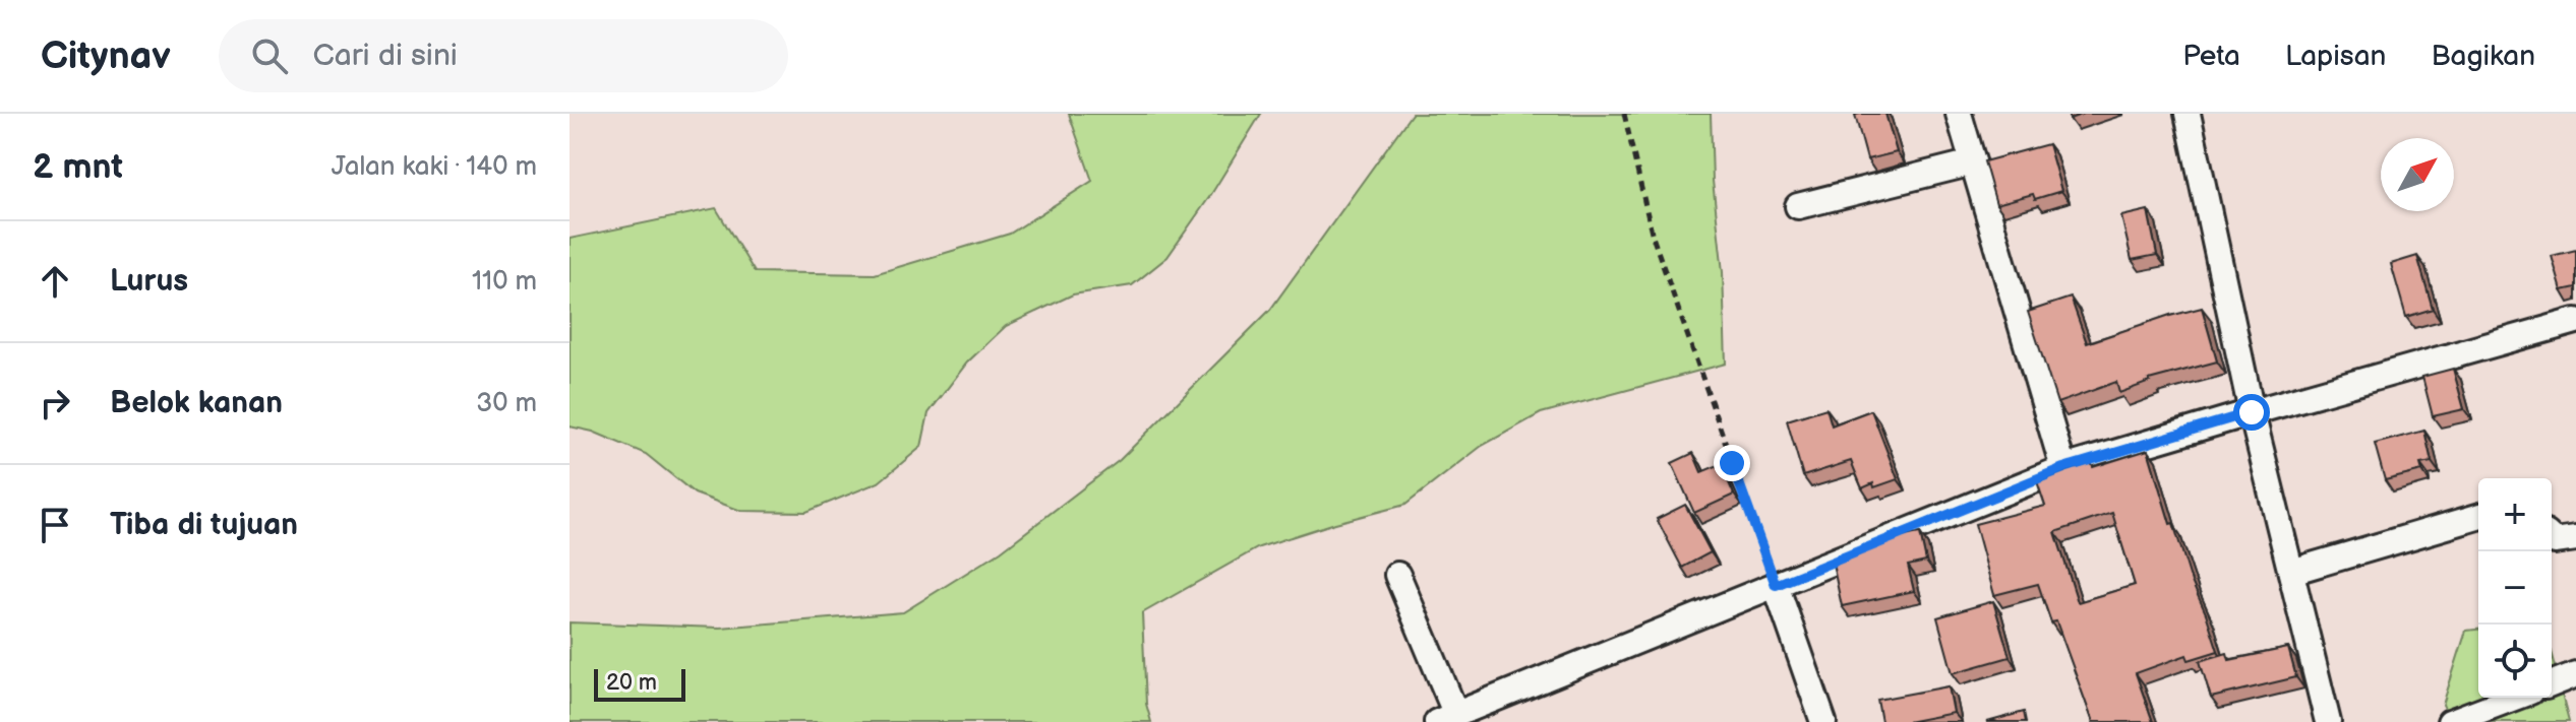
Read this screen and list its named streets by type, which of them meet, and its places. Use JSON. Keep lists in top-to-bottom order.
{
  "scale_bar": "20 m",
  "north": "top right",
  "page": {
    "header": "Citynav",
    "search": "Cari di sini",
    "nav": ["Peta", "Lapisan", "Bagikan"],
    "heading": ["2 mnt", "Jalan kaki · 140 m"],
    "list": [
      ["Lurus", "110 m"],
      ["Belok kanan", "30 m"],
      "Tiba di tujuan"
    ],
    "map_buttons": ["+", "−"],
    "scale": "20 m"
  }
}
